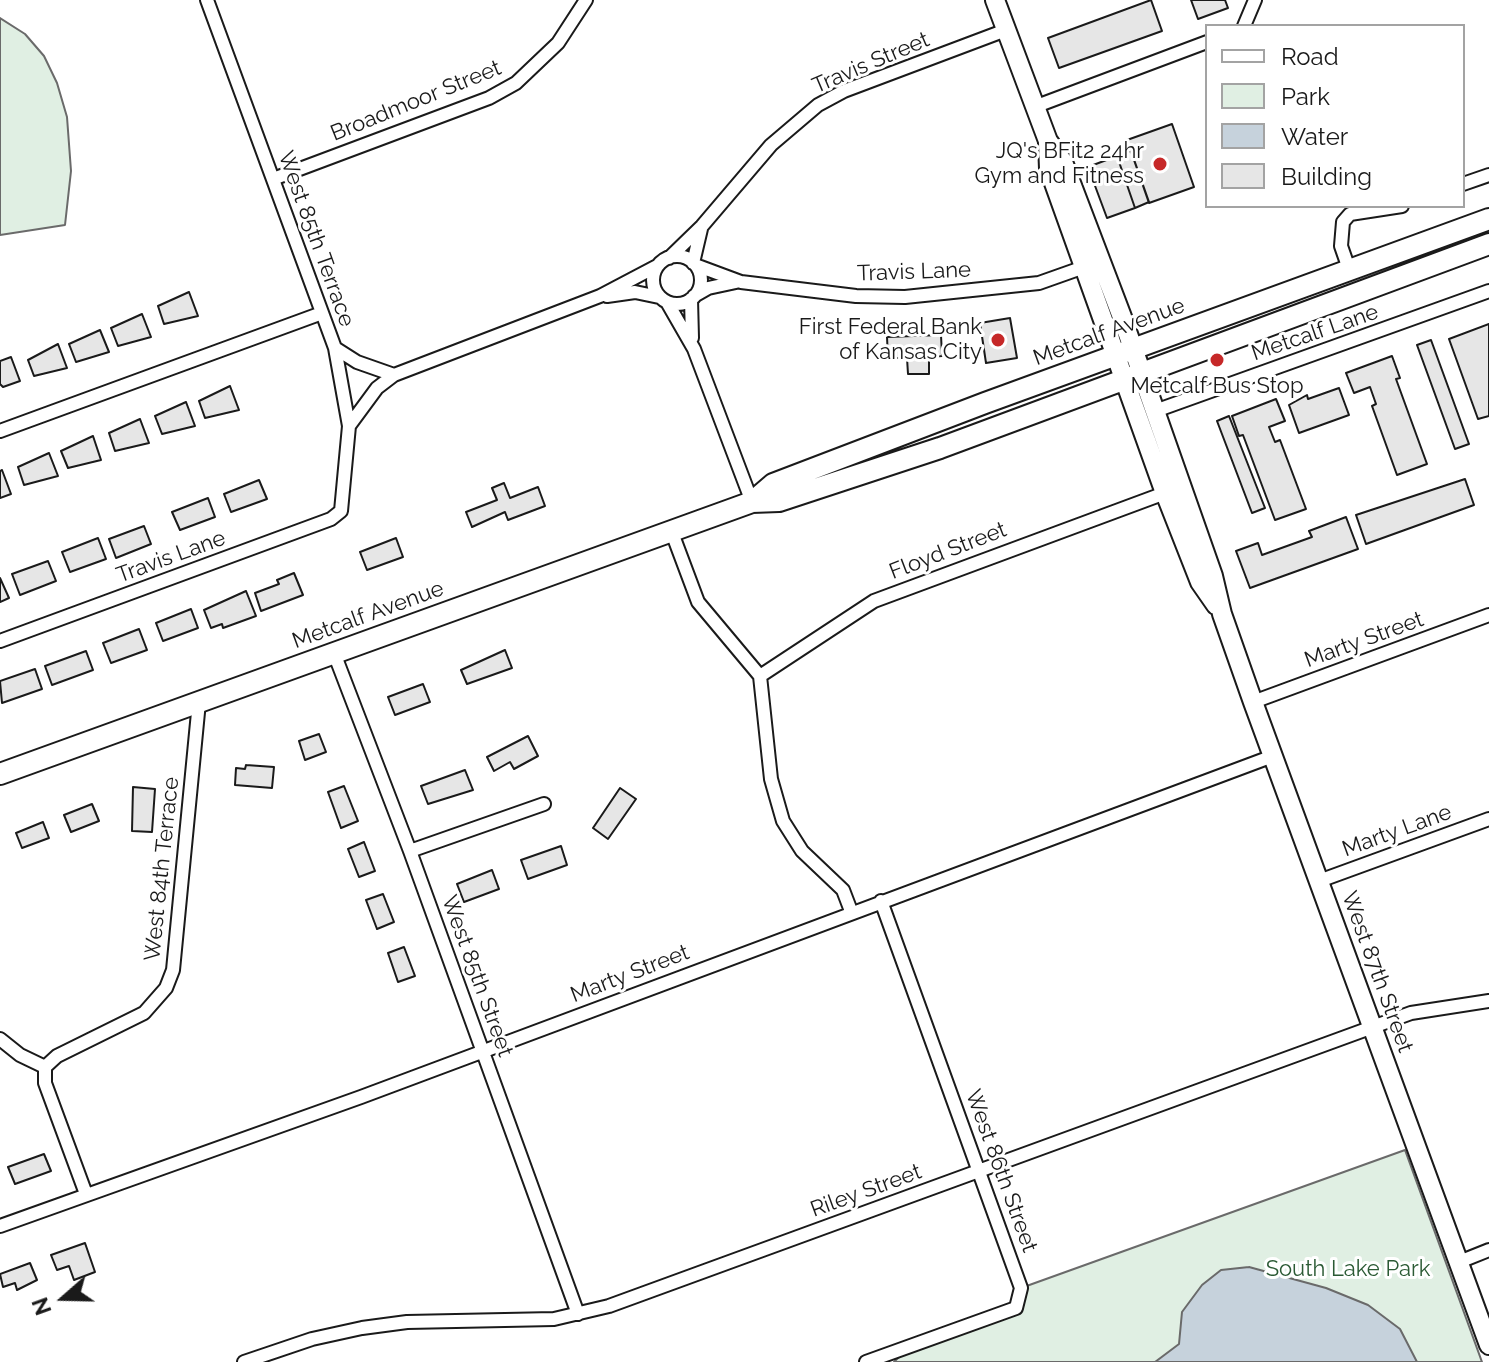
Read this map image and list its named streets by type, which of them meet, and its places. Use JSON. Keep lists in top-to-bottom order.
{
  "streets": {
    "main road": ["Metcalf Avenue"],
    "street": [
      "Travis Street",
      "Broadmoor Street",
      "West 85th Terrace",
      "Travis Lane",
      "Metcalf Lane",
      "Floyd Street",
      "Marty Street",
      "Marty Lane",
      "West 84th Terrace",
      "West 87th Street",
      "West 85th Street",
      "West 86th Street",
      "Riley Street"
    ]
  },
  "crossings": [
    ["Travis Street", "Travis Lane"],
    ["Travis Street", "West 87th Street"],
    ["Broadmoor Street", "West 85th Terrace"],
    ["West 85th Terrace", "Travis Lane"],
    ["Travis Lane", "West 87th Street"],
    ["Metcalf Avenue", "West 84th Terrace"],
    ["Metcalf Avenue", "West 87th Street"],
    ["Metcalf Avenue", "West 85th Street"],
    ["Metcalf Lane", "West 87th Street"],
    ["Floyd Street", "West 87th Street"],
    ["Marty Street", "West 87th Street"],
    ["Marty Street", "West 85th Street"],
    ["Marty Street", "West 86th Street"],
    ["Marty Lane", "West 87th Street"],
    ["West 87th Street", "Riley Street"],
    ["West 85th Street", "Riley Street"],
    ["West 86th Street", "Riley Street"]
  ],
  "parks": ["South Lake Park"],
  "places": ["JQ's BFit2 24hr Gym and Fitness", "First Federal Bank of Kansas City", "Metcalf Bus Stop"],
  "legend": [
    "Road",
    "Park",
    "Water",
    "Building"
  ],
  "north": "left"
}
